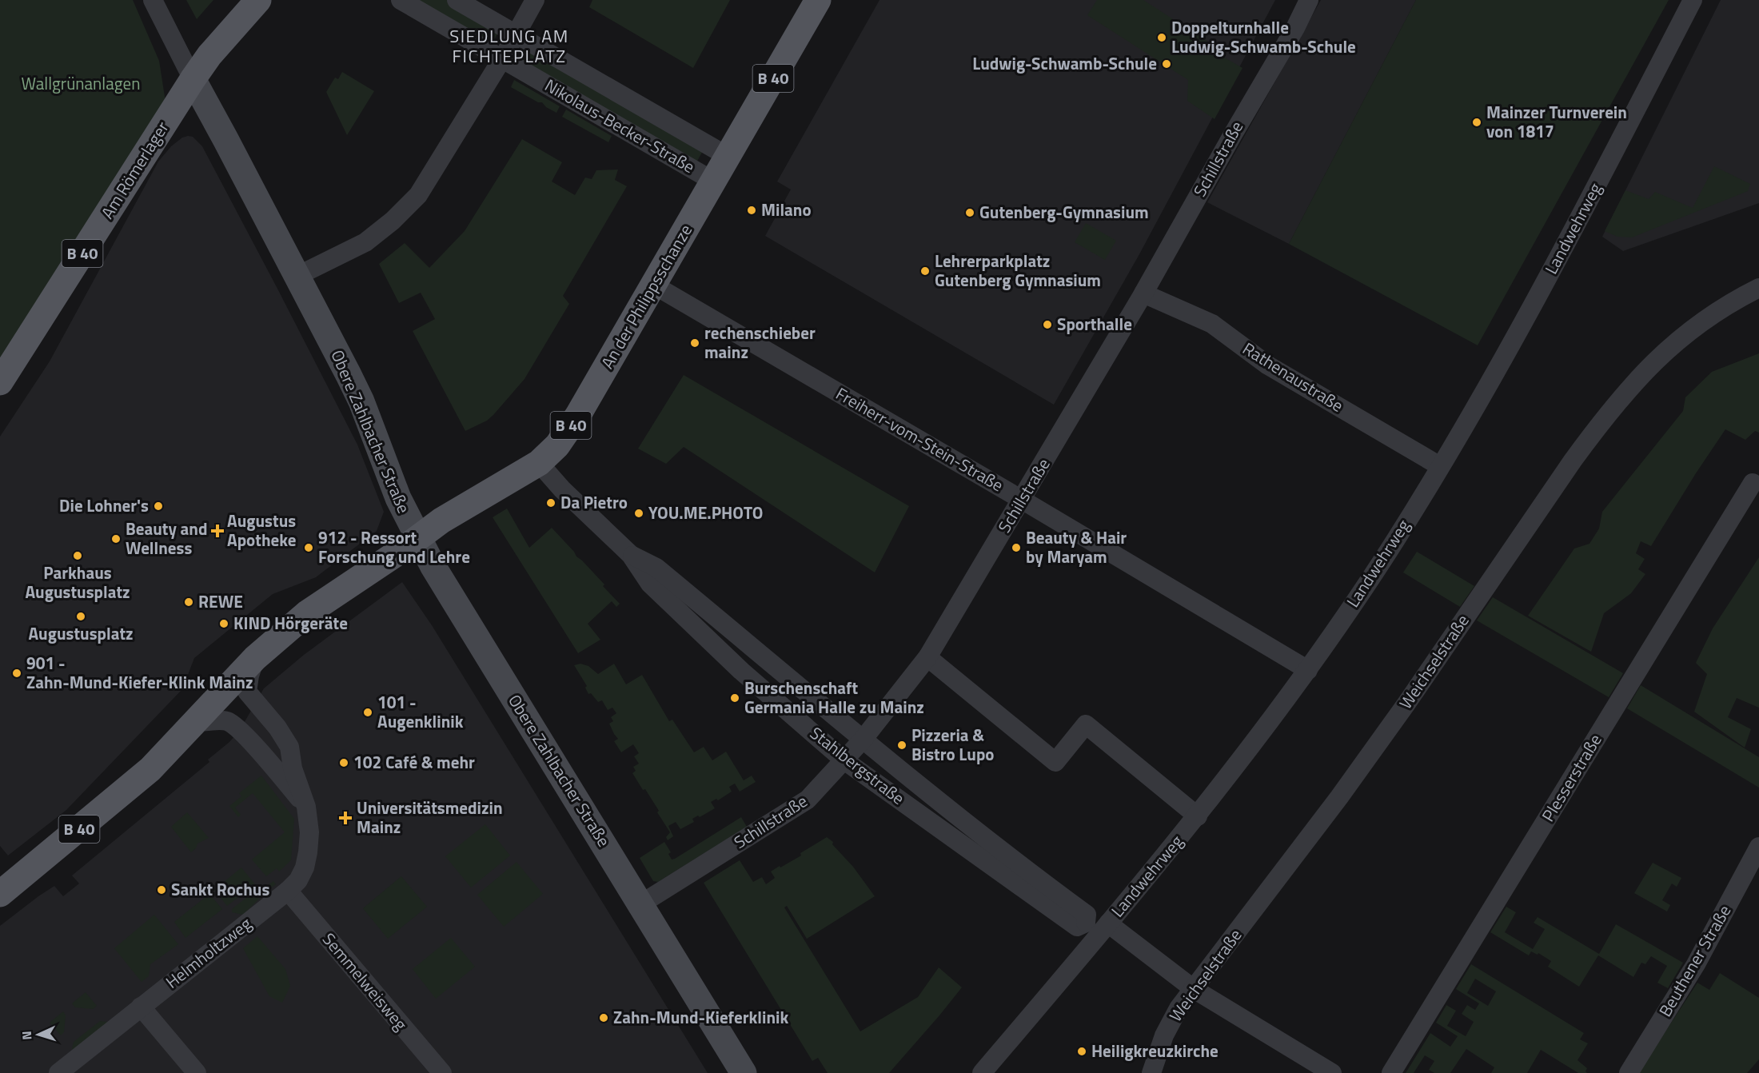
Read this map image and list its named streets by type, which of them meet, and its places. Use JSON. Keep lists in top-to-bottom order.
{
  "streets": {
    "main road": ["B 40", "Am Römerlager", "An der Philippsschanze"],
    "street": [
      "Nikolaus-Becker-Straße",
      "Schillstraße",
      "Landwehrweg",
      "Rathenaustraße",
      "Obere Zahlbacher Straße",
      "Freiherr-vom-Stein-Straße",
      "Weichselstraße",
      "Stahlbergstraße",
      "Plesserstraße",
      "Helmholtzweg",
      "Beuthener Straße",
      "Semmelweisweg"
    ]
  },
  "crossings": [
    ["B 40", "Am Römerlager"],
    ["B 40", "An der Philippsschanze"],
    ["B 40", "Obere Zahlbacher Straße"],
    ["B 40", "Helmholtzweg"],
    ["Nikolaus-Becker-Straße", "An der Philippsschanze"],
    ["Schillstraße", "Rathenaustraße"],
    ["Schillstraße", "Obere Zahlbacher Straße"],
    ["Schillstraße", "Freiherr-vom-Stein-Straße"],
    ["Schillstraße", "Stahlbergstraße"],
    ["Am Römerlager", "Obere Zahlbacher Straße"],
    ["Landwehrweg", "Rathenaustraße"],
    ["Landwehrweg", "Freiherr-vom-Stein-Straße"],
    ["Landwehrweg", "Stahlbergstraße"],
    ["An der Philippsschanze", "Obere Zahlbacher Straße"],
    ["An der Philippsschanze", "Freiherr-vom-Stein-Straße"],
    ["An der Philippsschanze", "Stahlbergstraße"],
    ["Helmholtzweg", "Semmelweisweg"]
  ],
  "districts": ["SIEDLUNG AM FICHTEPLATZ"],
  "parks": ["Wallgrünanlagen"],
  "places": {
    "other": [
      "Doppelturnhalle Ludwig-Schwamb-Schule",
      "Ludwig-Schwamb-Schule",
      "Mainzer Turnverein von 1817",
      "Milano",
      "Gutenberg-Gymnasium",
      "Lehrerparkplatz Gutenberg Gymnasium",
      "Sporthalle",
      "rechenschieber mainz",
      "Da Pietro",
      "Die Lohner's",
      "YOU.ME.PHOTO",
      "Beauty and Wellness",
      "912 - Ressort Forschung und Lehre",
      "Beauty & Hair by Maryam",
      "Parkhaus Augustusplatz",
      "REWE",
      "Augustusplatz",
      "KIND Hörgeräte",
      "901 - Zahn-Mund-Kiefer-Klink Mainz",
      "Burschenschaft Germania Halle zu Mainz",
      "101 - Augenklinik",
      "Pizzeria & Bistro Lupo",
      "102 Café & mehr",
      "Sankt Rochus",
      "Zahn-Mund-Kieferklinik",
      "Heiligkreuzkirche"
    ],
    "health": ["Augustus Apotheke", "Universitätsmedizin Mainz"]
  },
  "north": "left"
}
